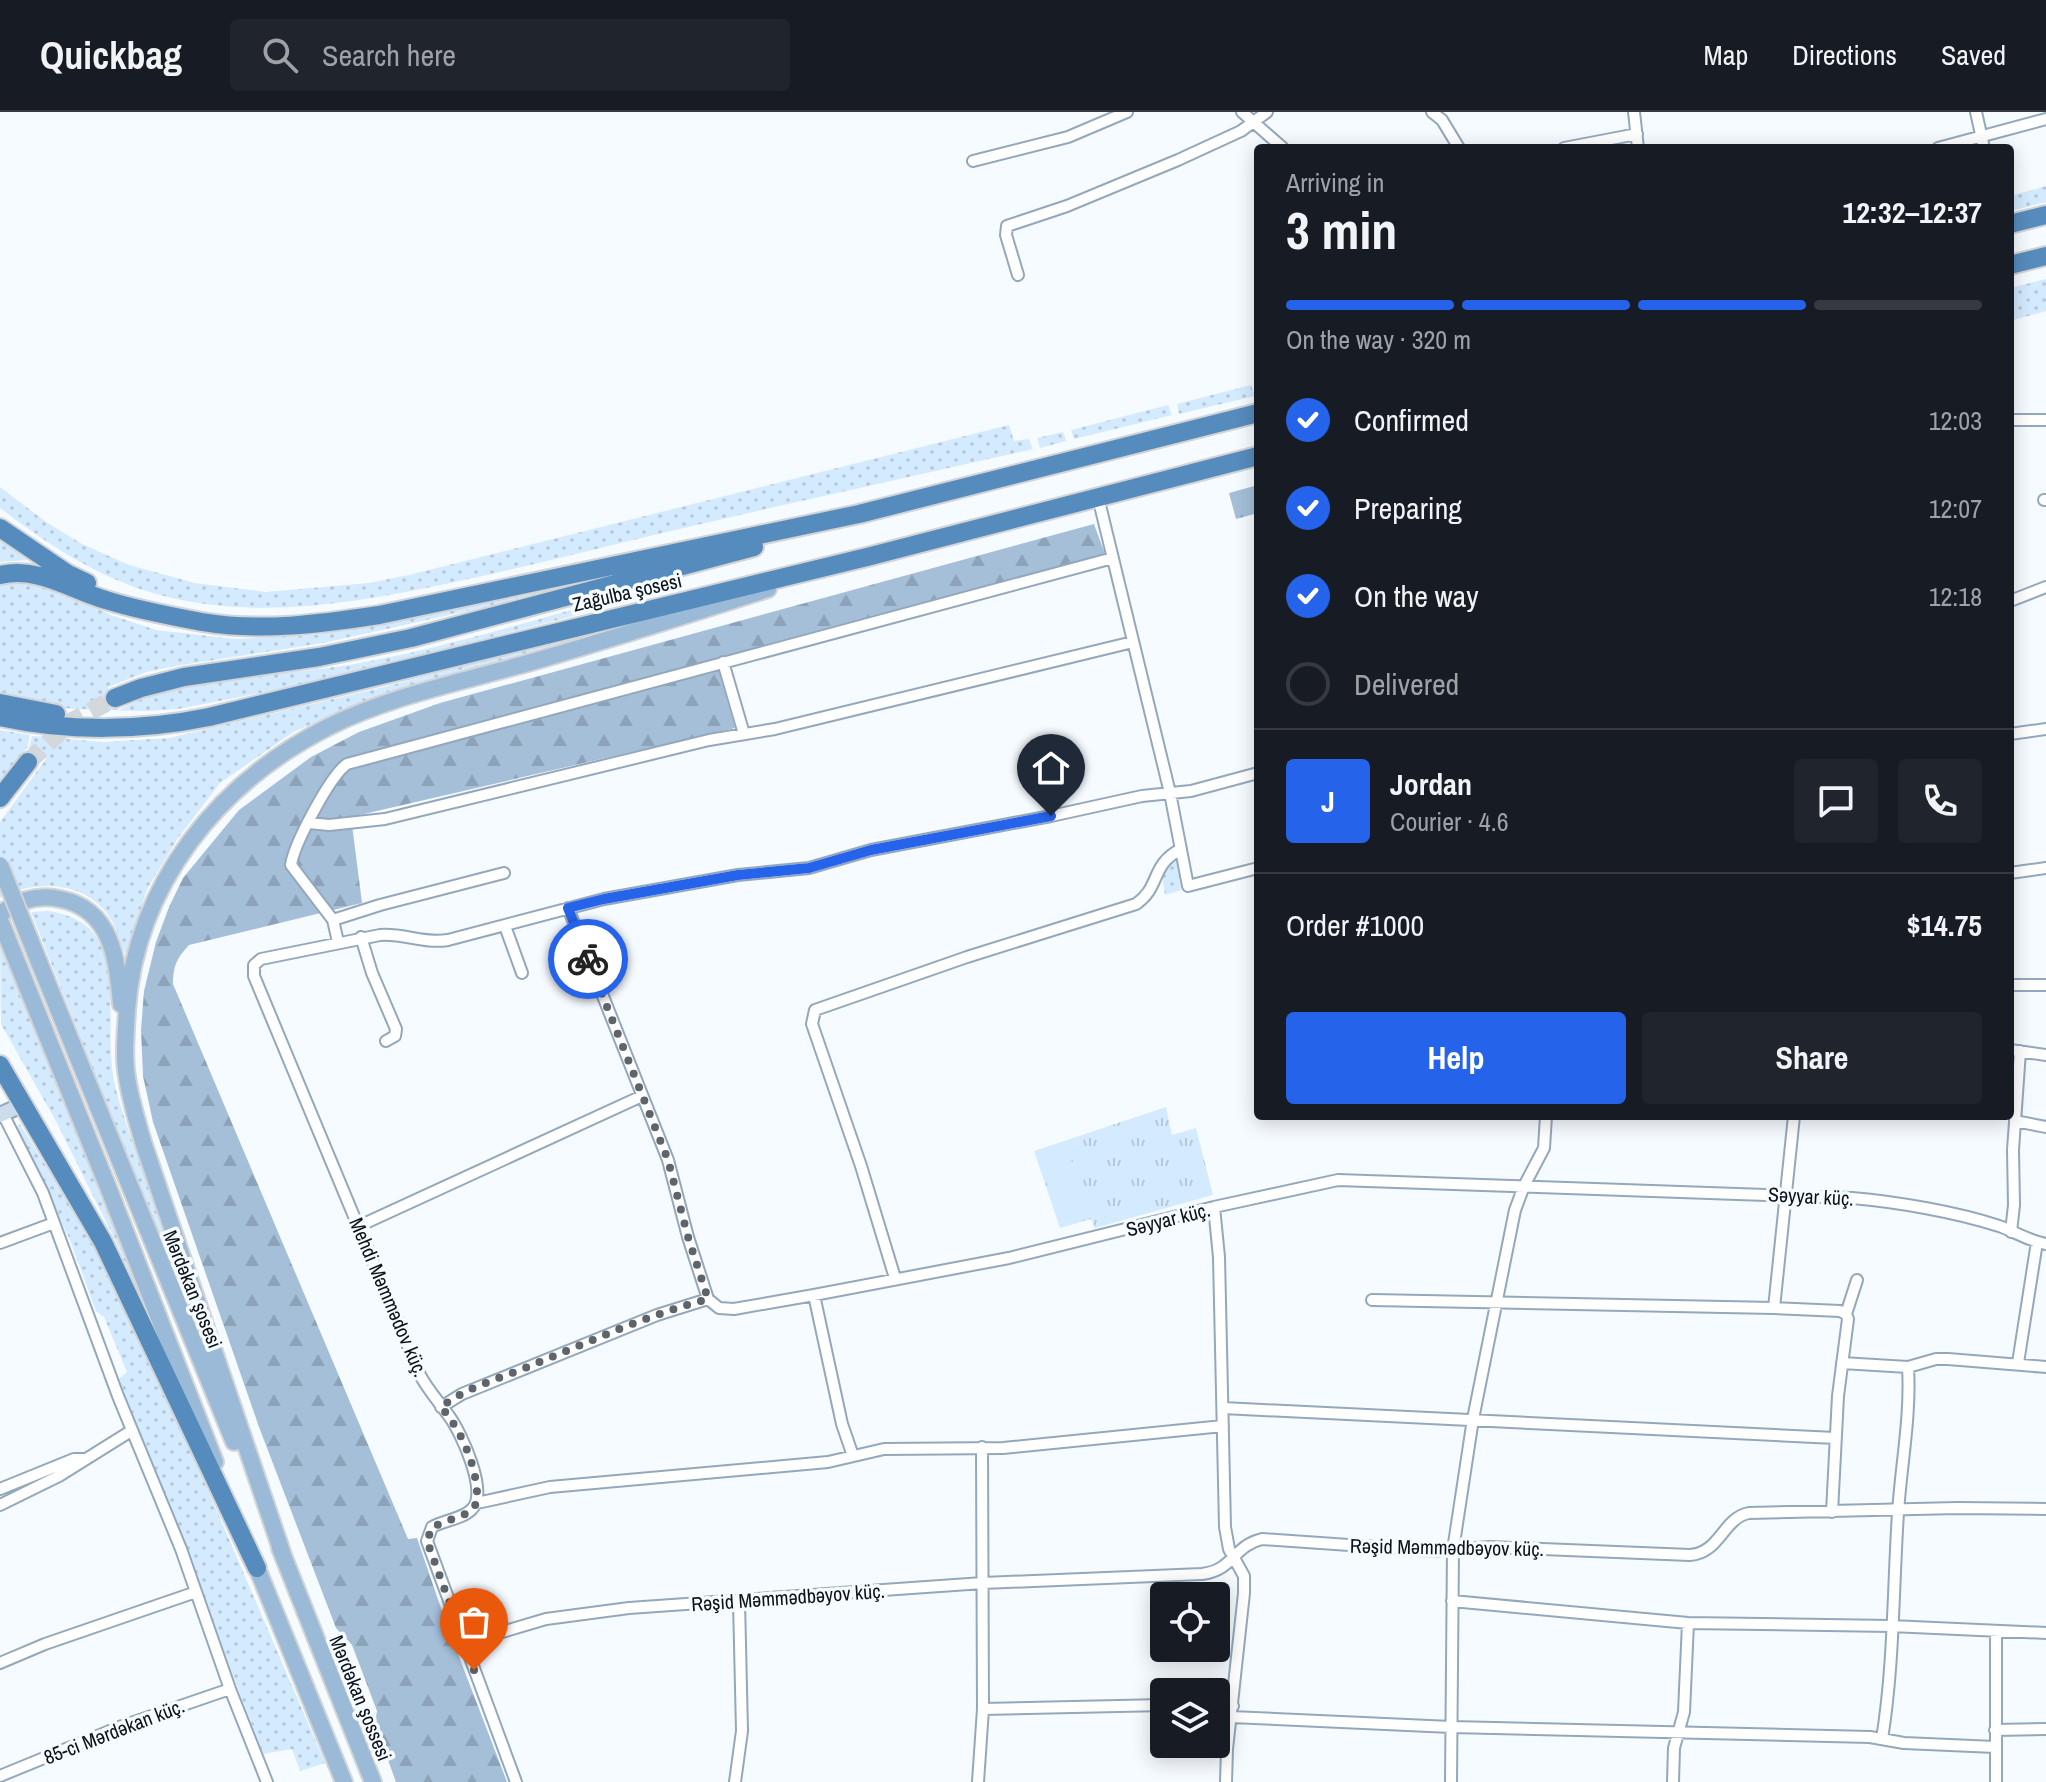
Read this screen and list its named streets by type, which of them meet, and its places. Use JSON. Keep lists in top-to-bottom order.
{
  "streets": {
    "highway": ["Zağulba şosesi"],
    "main road": ["Mərdəkan şosesi", "Mərdəkan şossesi"],
    "street": [
      "Səyyar küç.",
      "Mehdi Məmmədov küç.",
      "Rəşid Məmmədbəyov küç.",
      "85-ci Mərdəkan küç."
    ]
  },
  "crossings": [
    ["Mərdəkan şosesi", "Mərdəkan şossesi"]
  ],
  "page": {
    "header": "Quickbag",
    "search": "Search here",
    "nav": ["Map", "Directions", "Saved"],
    "heading": ["3 min", "Arriving in", "12:32–12:37"],
    "panel": [
      "Jordan",
      "Courier · 4.6",
      "Order #1000",
      "$14.75"
    ],
    "bar": "On the way · 320 m",
    "list": [
      ["Confirmed", "12:03"],
      ["Preparing", "12:07"],
      ["On the way", "12:18"],
      "Delivered"
    ],
    "round": "J",
    "buttons": ["Help", "Share"]
  }
}
